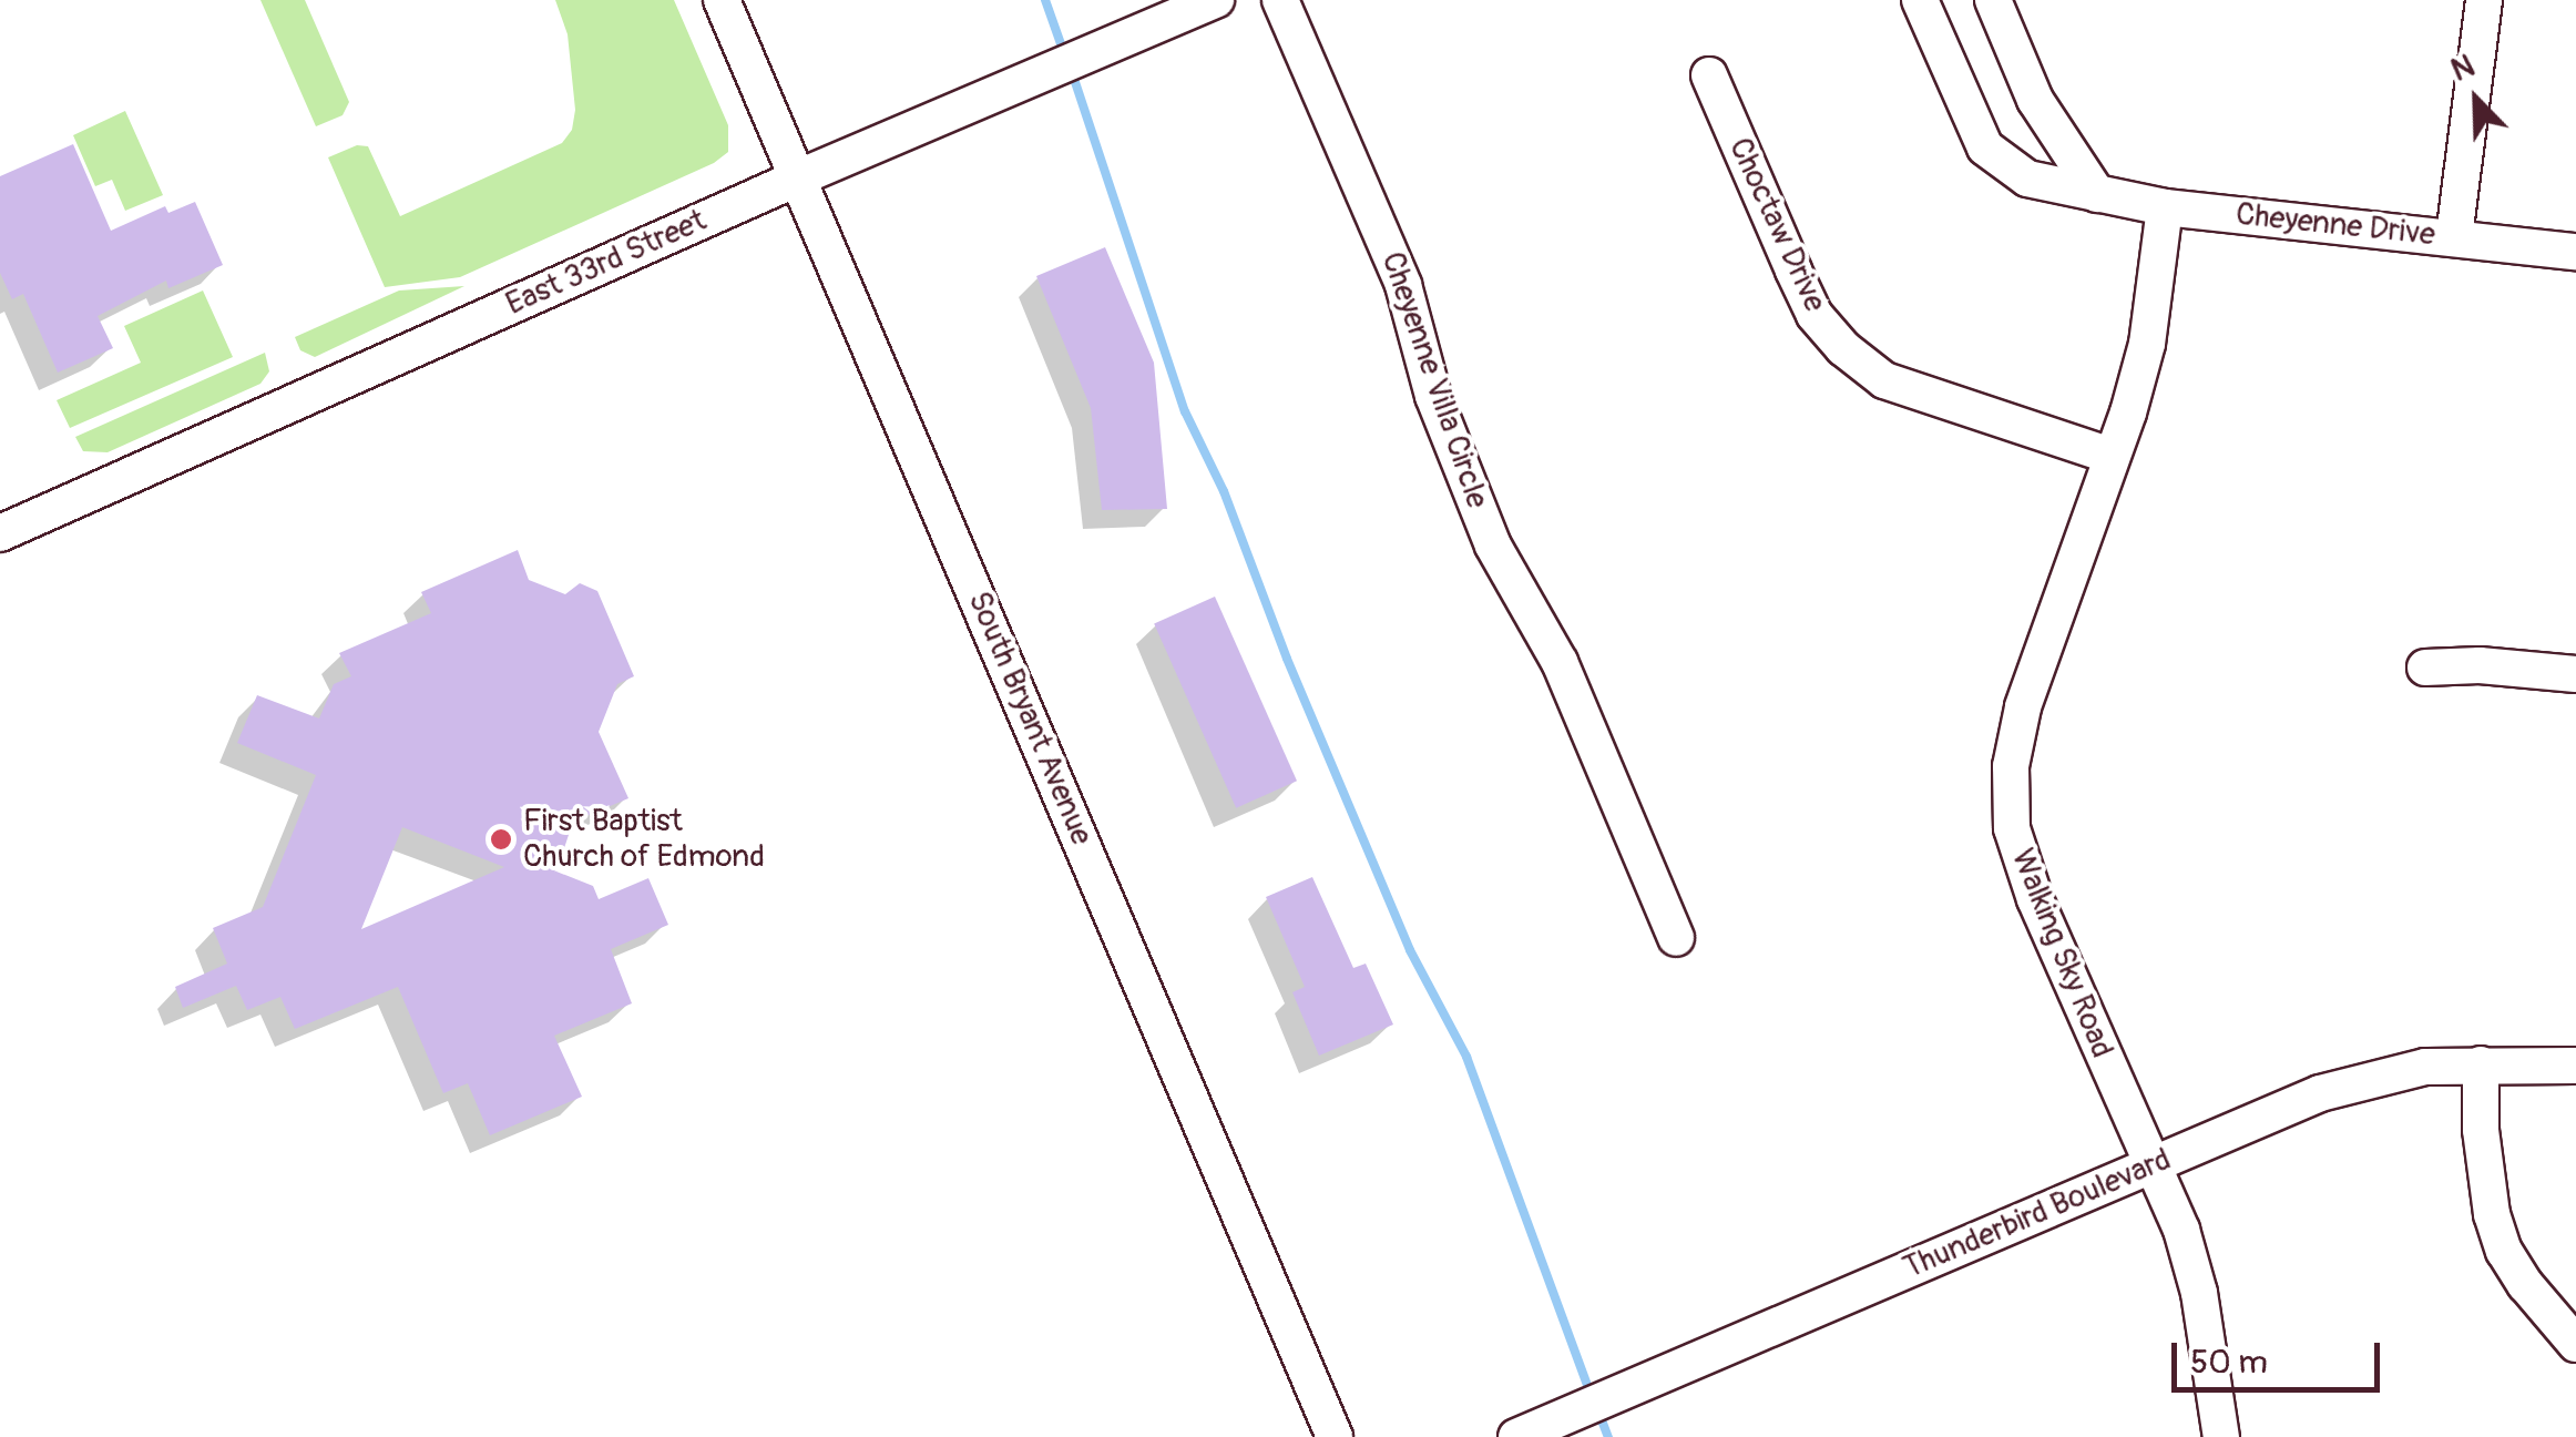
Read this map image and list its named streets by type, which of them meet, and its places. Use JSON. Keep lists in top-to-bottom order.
{
  "streets": {
    "street": [
      "Choctaw Drive",
      "Cheyenne Drive",
      "East 33rd Street",
      "Cheyenne Villa Circle",
      "South Bryant Avenue",
      "Walking Sky Road",
      "Thunderbird Boulevard"
    ]
  },
  "crossings": [
    ["Choctaw Drive", "Walking Sky Road"],
    ["Cheyenne Drive", "Walking Sky Road"],
    ["East 33rd Street", "South Bryant Avenue"],
    ["Walking Sky Road", "Thunderbird Boulevard"]
  ],
  "places": ["First Baptist Church of Edmond"],
  "scale_bar": "50 m",
  "north": "top left"
}
